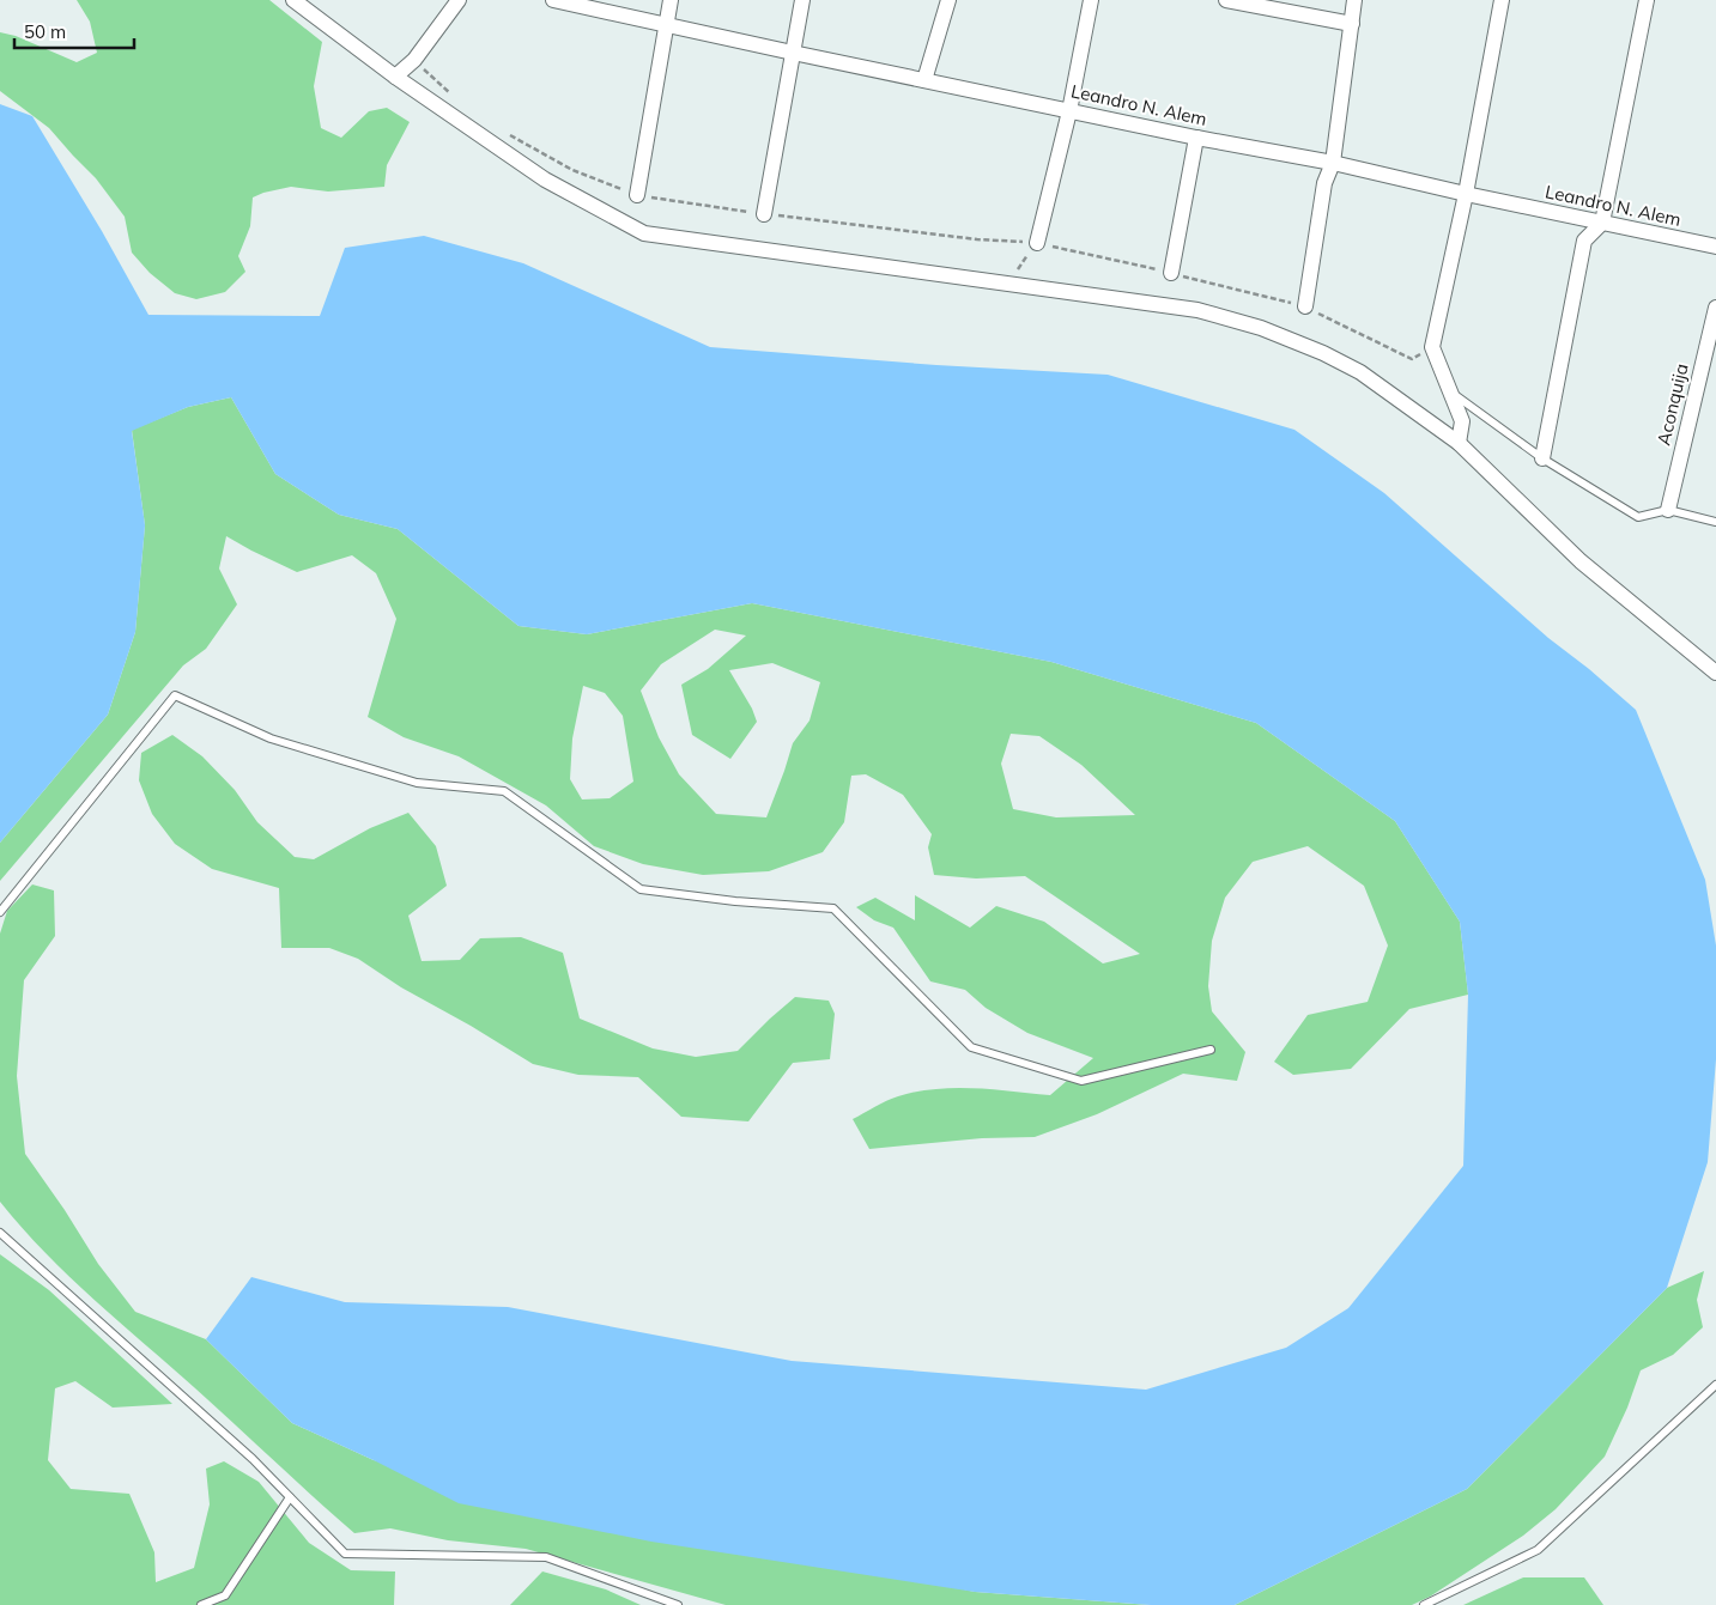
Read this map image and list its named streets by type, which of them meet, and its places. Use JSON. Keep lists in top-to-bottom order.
{
  "streets": {
    "street": ["Leandro N. Alem", "Aconquija"]
  },
  "scale_bar": "50 m"
}
